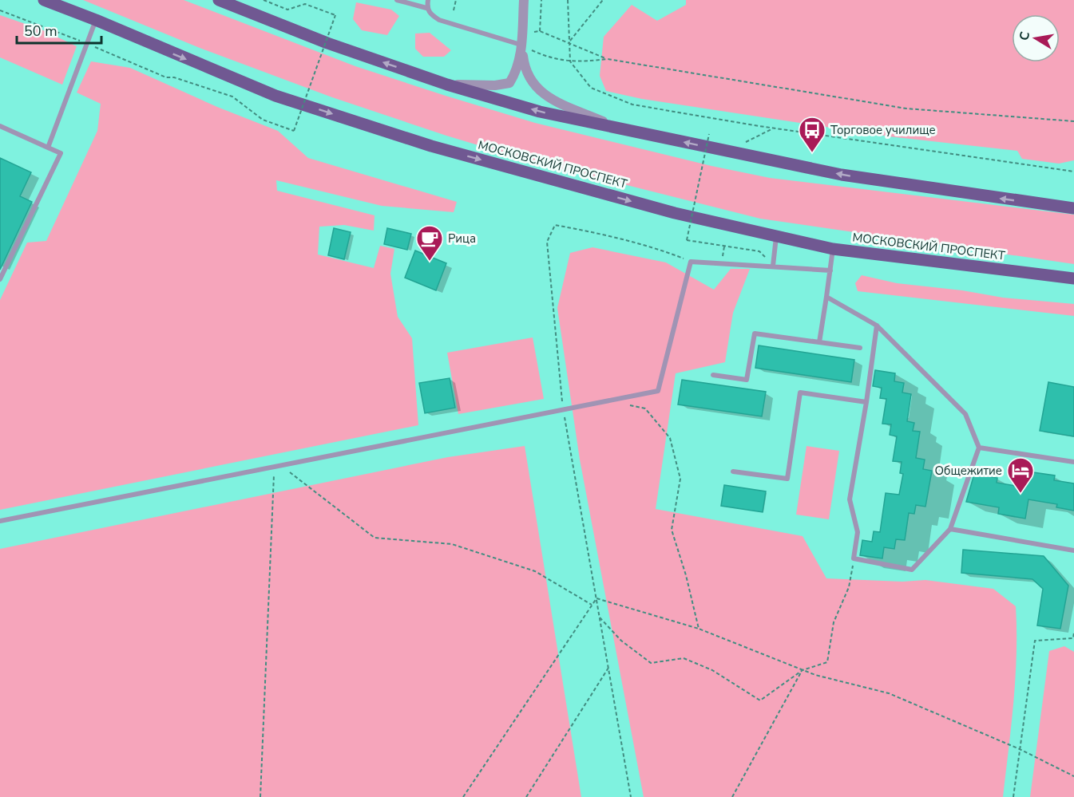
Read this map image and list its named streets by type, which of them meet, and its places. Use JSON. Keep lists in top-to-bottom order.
{
  "streets": {
    "main road": ["МОСКОВСКИЙ ПРОСПЕКТ"]
  },
  "places": {
    "bus stop": ["Торговое училище"],
    "cafe": ["Рица"],
    "hotel": ["Общежитие"]
  },
  "scale_bar": "50 m",
  "north": "left"
}
